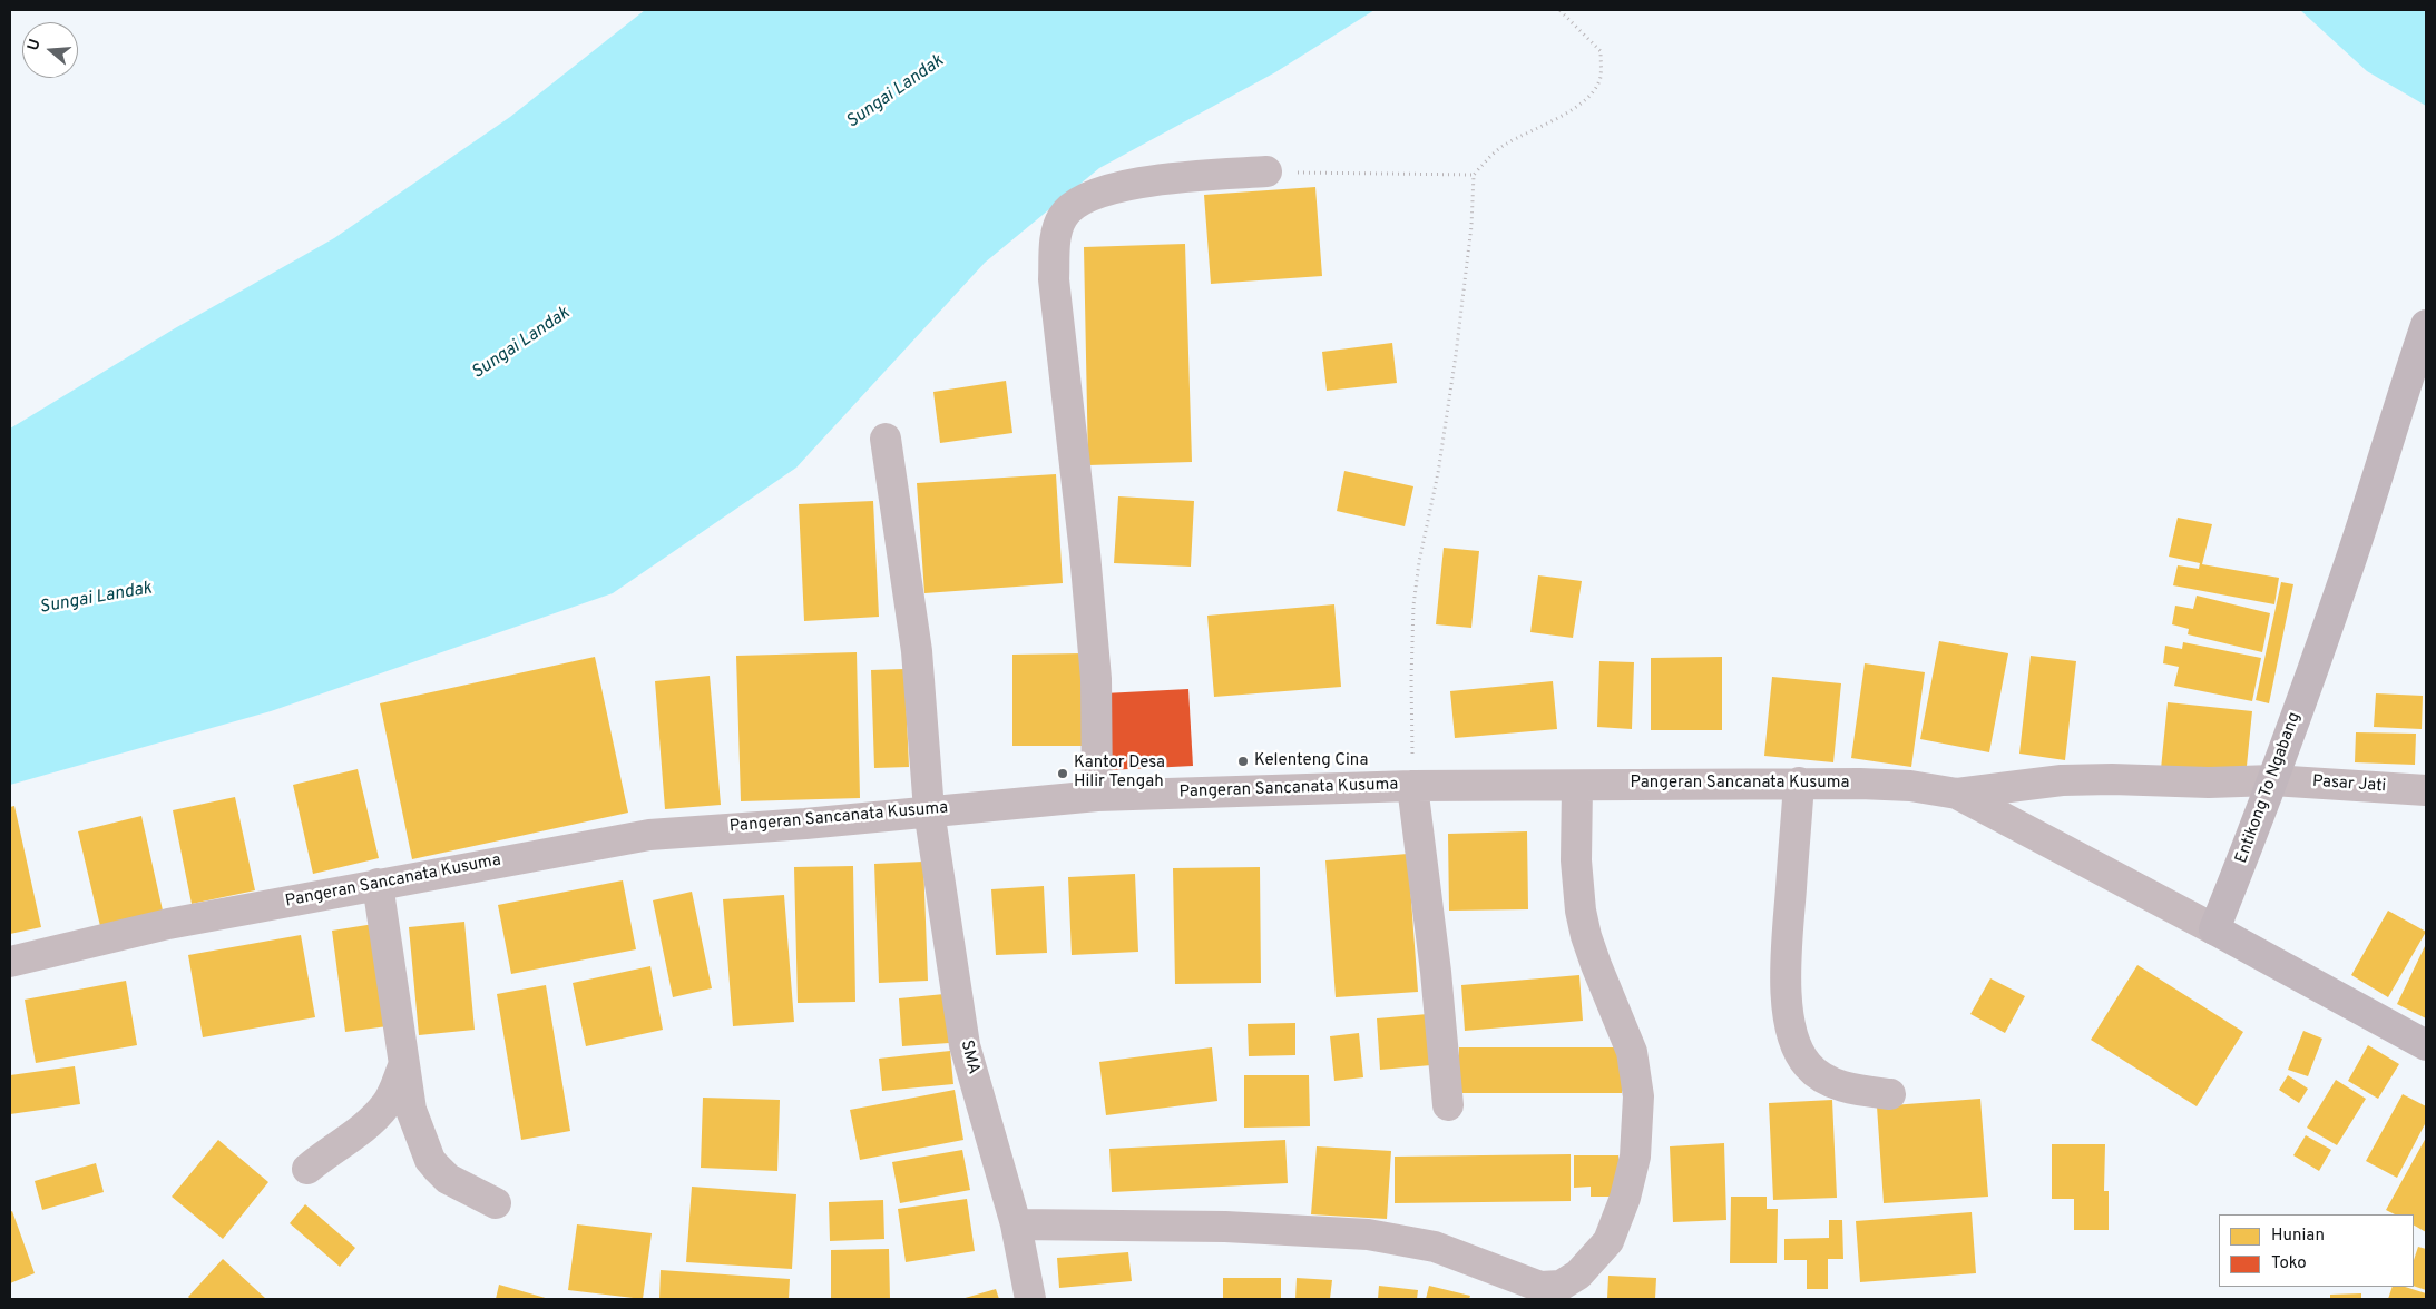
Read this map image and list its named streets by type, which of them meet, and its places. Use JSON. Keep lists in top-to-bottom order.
{
  "streets": {
    "highway": ["Entikong To Ngabang"],
    "street": ["Pangeran Sancanata Kusuma", "Pasar Jati", "SMA"]
  },
  "crossings": [
    ["Pangeran Sancanata Kusuma", "Pasar Jati"],
    ["Pangeran Sancanata Kusuma", "Entikong To Ngabang"],
    ["Pangeran Sancanata Kusuma", "SMA"],
    ["Pasar Jati", "Entikong To Ngabang"]
  ],
  "water": ["Sungai Landak"],
  "places": ["Kelenteng Cina", "Kantor Desa Hilir Tengah"],
  "legend": ["Hunian", "Toko"],
  "north": "left"
}
